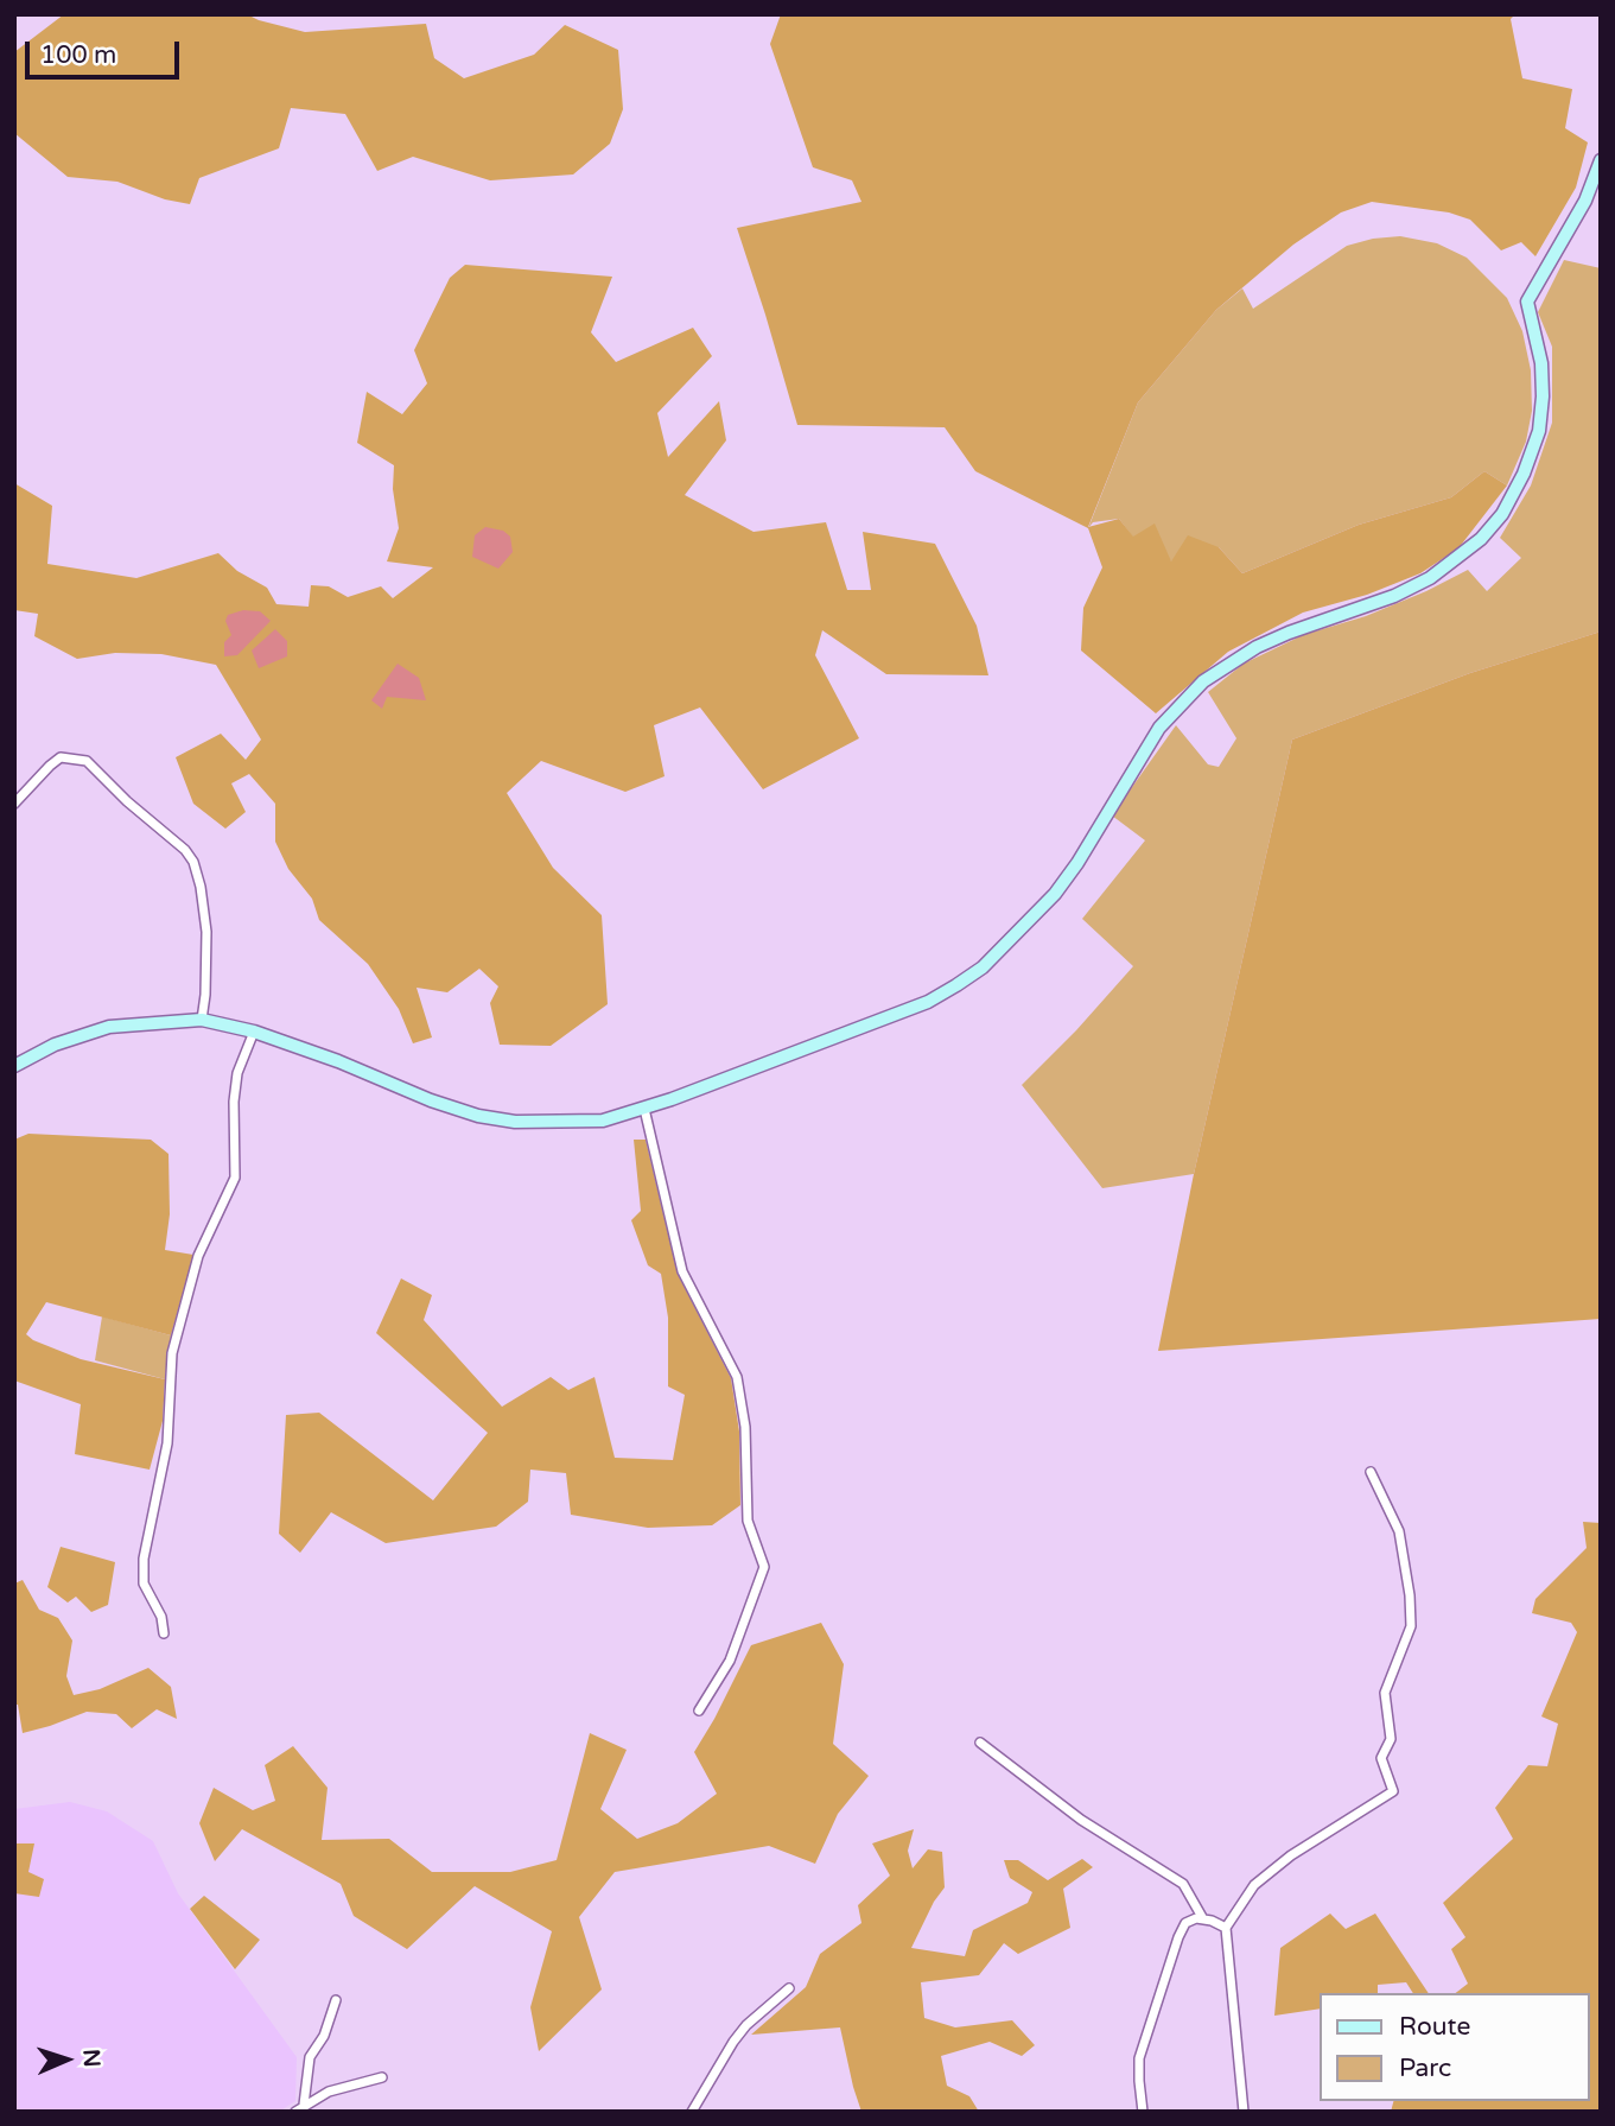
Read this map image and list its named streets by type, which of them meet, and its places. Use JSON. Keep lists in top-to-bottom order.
{
  "legend": ["Route", "Parc"],
  "scale_bar": "100 m",
  "north": "right"
}
